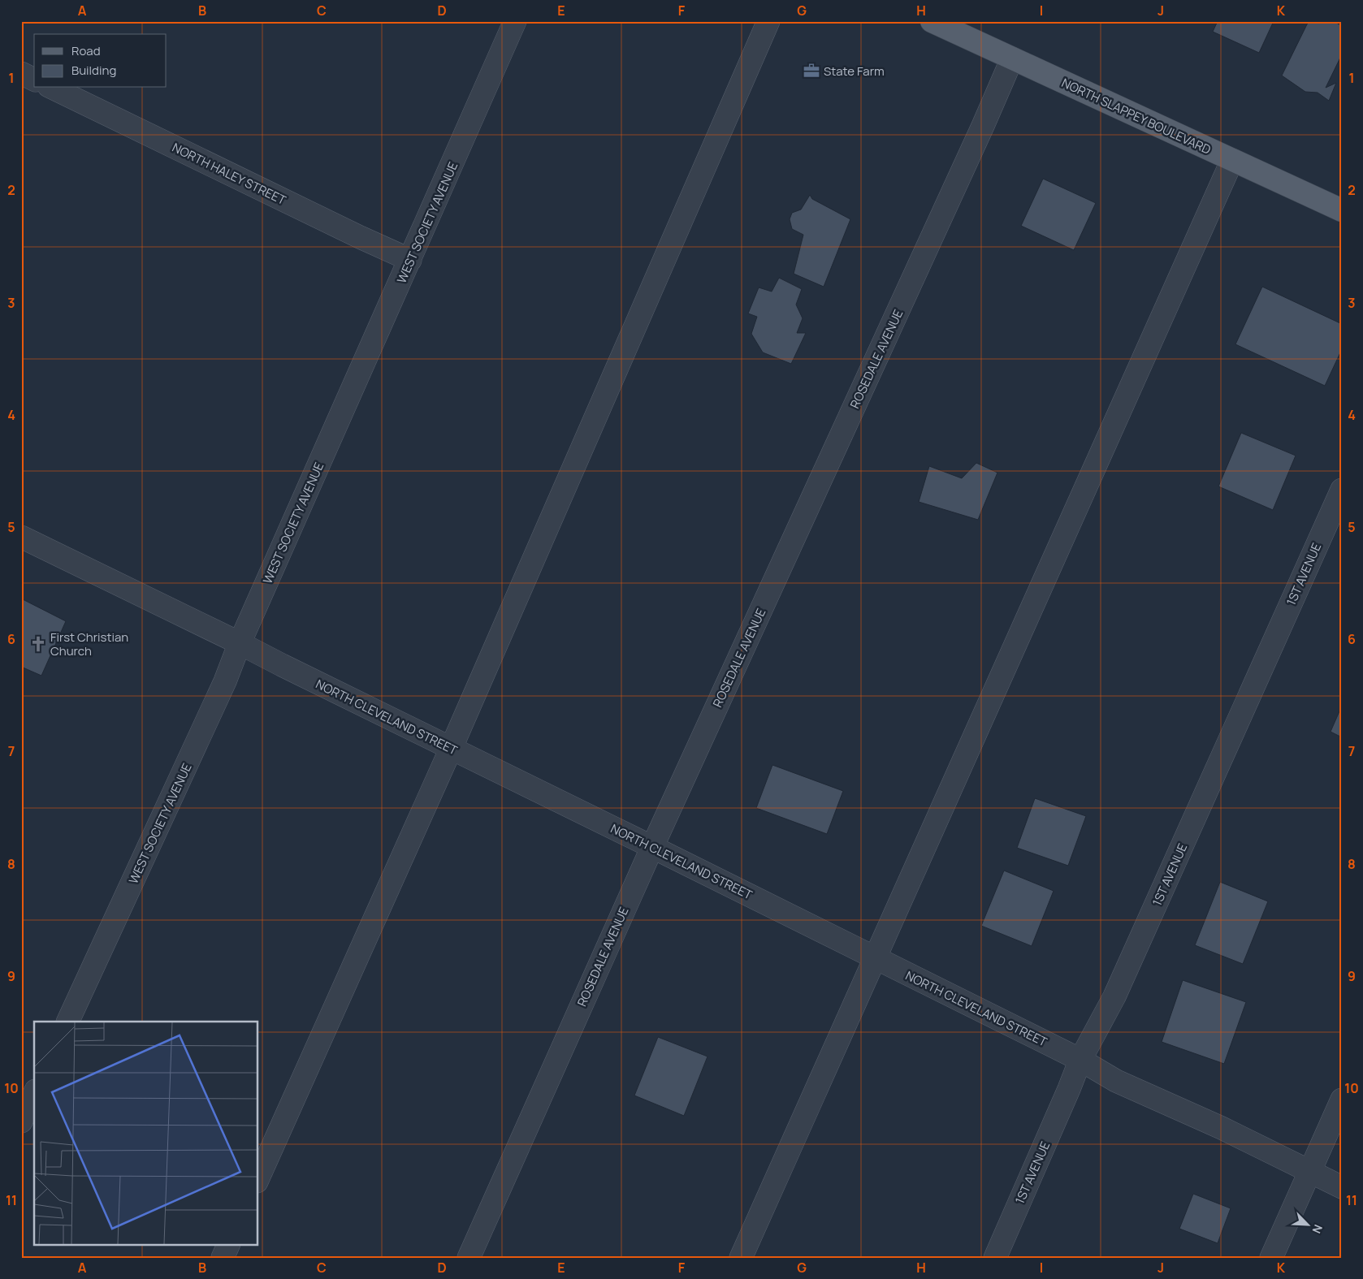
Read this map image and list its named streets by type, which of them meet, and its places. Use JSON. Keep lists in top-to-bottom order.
{
  "streets": {
    "main road": ["NORTH SLAPPEY BOULEVARD"],
    "street": [
      "NORTH HALEY STREET",
      "WEST SOCIETY AVENUE",
      "ROSEDALE AVENUE",
      "1ST AVENUE",
      "NORTH CLEVELAND STREET"
    ]
  },
  "crossings": [
    ["NORTH SLAPPEY BOULEVARD", "ROSEDALE AVENUE"],
    ["NORTH HALEY STREET", "WEST SOCIETY AVENUE"],
    ["WEST SOCIETY AVENUE", "NORTH CLEVELAND STREET"],
    ["ROSEDALE AVENUE", "NORTH CLEVELAND STREET"],
    ["1ST AVENUE", "NORTH CLEVELAND STREET"]
  ],
  "places": {
    "office": ["State Farm"],
    "church": ["First Christian Church"]
  },
  "legend": ["Road", "Building"],
  "north": "bottom right",
  "grid": {
    "columns": [
      "A",
      "B",
      "C",
      "D",
      "E",
      "F",
      "G",
      "H",
      "I",
      "J",
      "K"
    ],
    "rows": [
      "1",
      "2",
      "3",
      "4",
      "5",
      "6",
      "7",
      "8",
      "9",
      "10",
      "11"
    ]
  }
}
